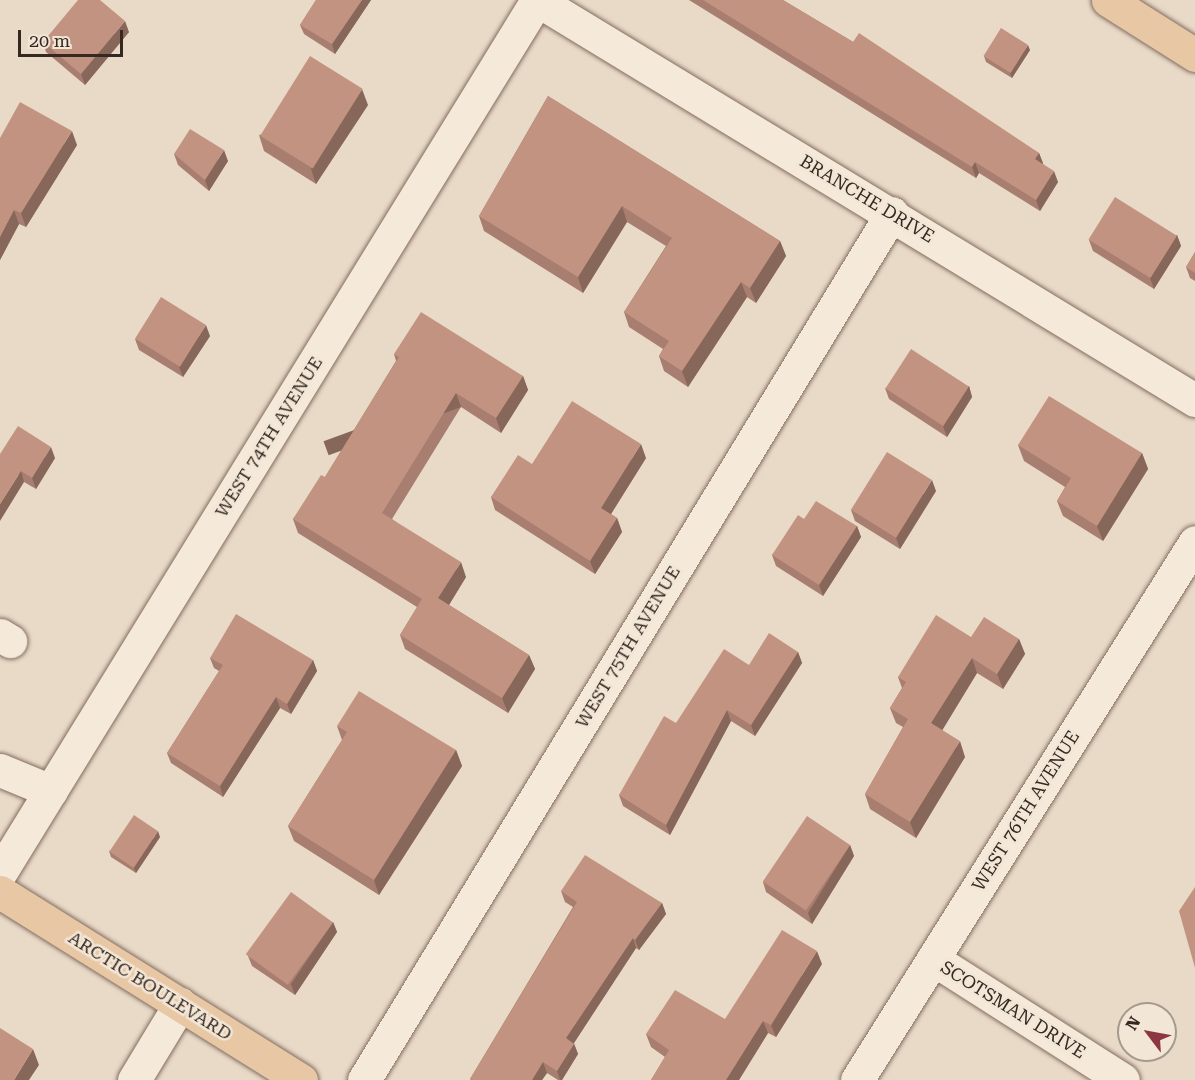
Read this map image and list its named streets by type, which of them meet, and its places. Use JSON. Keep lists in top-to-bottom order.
{
  "streets": {
    "main road": ["ARCTIC BOULEVARD"],
    "street": [
      "BRANCHE DRIVE",
      "WEST 74TH AVENUE",
      "WEST 75TH AVENUE",
      "WEST 76TH AVENUE",
      "SCOTSMAN DRIVE"
    ]
  },
  "crossings": [
    ["BRANCHE DRIVE", "WEST 74TH AVENUE"],
    ["BRANCHE DRIVE", "WEST 75TH AVENUE"],
    ["WEST 76TH AVENUE", "SCOTSMAN DRIVE"]
  ],
  "scale_bar": "20 m",
  "north": "top left"
}
